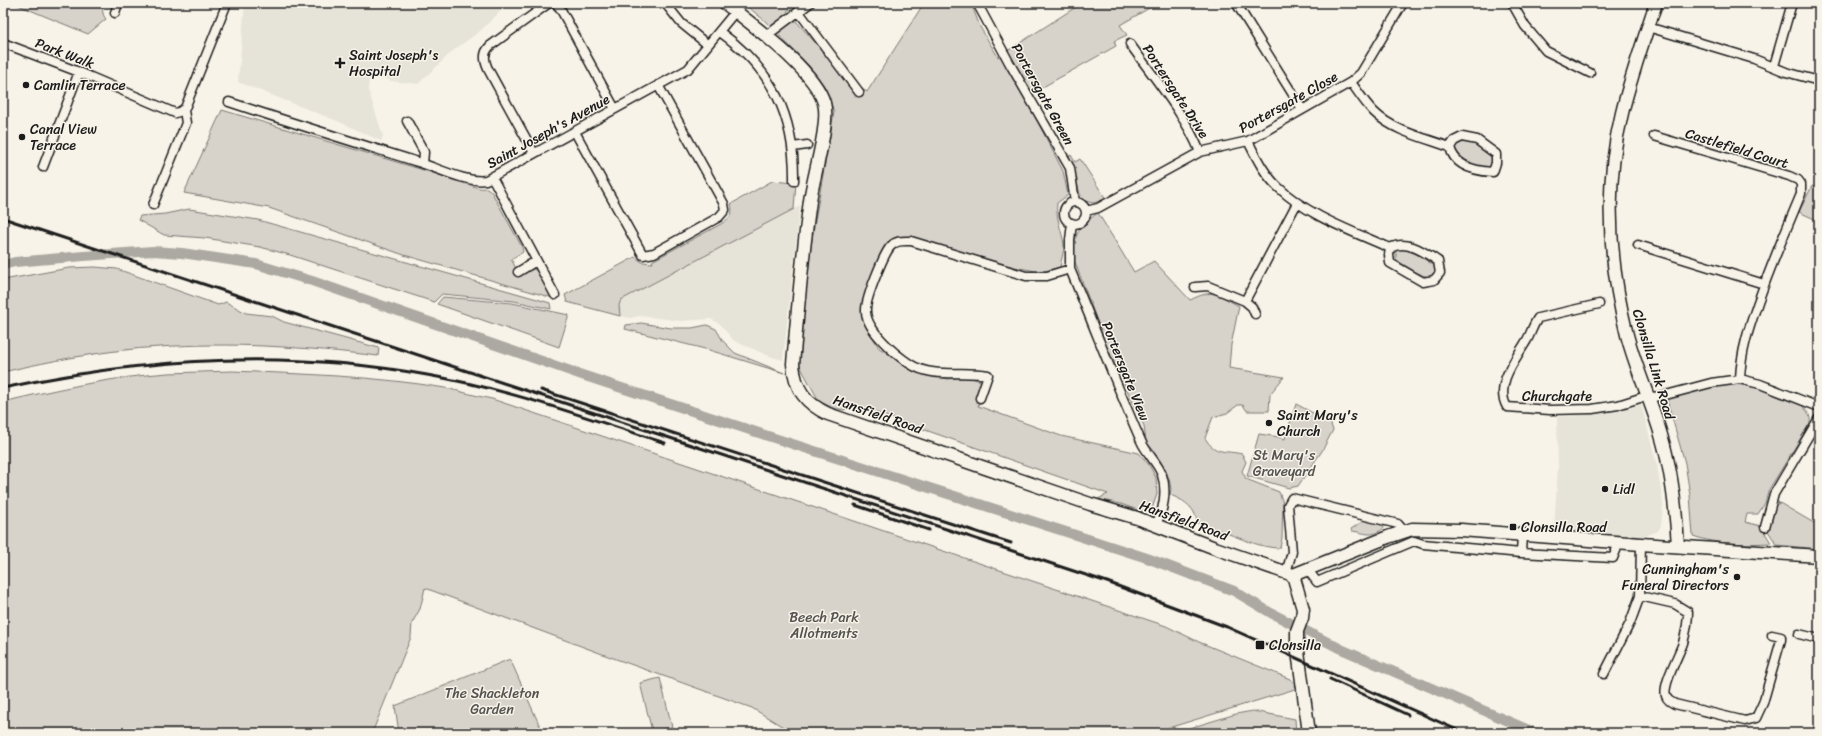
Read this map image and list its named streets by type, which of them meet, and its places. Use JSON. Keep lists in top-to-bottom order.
{
  "streets": {
    "street": [
      "Park Walk",
      "Portersgate Drive",
      "Portersgate Green",
      "Portersgate Close",
      "Saint Joseph's Avenue",
      "Castlefield Court",
      "Clonsilla Link Road",
      "Portersgate View",
      "Churchgate",
      "Hansfield Road"
    ]
  },
  "crossings": [
    ["Portersgate Drive", "Portersgate Close"],
    ["Portersgate Green", "Portersgate Close"],
    ["Portersgate Green", "Portersgate View"],
    ["Portersgate Close", "Portersgate View"],
    ["Saint Joseph's Avenue", "Hansfield Road"],
    ["Clonsilla Link Road", "Churchgate"],
    ["Portersgate View", "Hansfield Road"]
  ],
  "parks": ["St Mary's Graveyard", "Beech Park Allotments", "The Shackleton Garden"],
  "places": {
    "health": ["Saint Joseph's Hospital"],
    "other": [
      "Camlin Terrace",
      "Canal View Terrace",
      "Saint Mary's Church",
      "Lidl",
      "Cunningham's Funeral Directors"
    ],
    "transit": ["Clonsilla Road", "Clonsilla"]
  }
}
